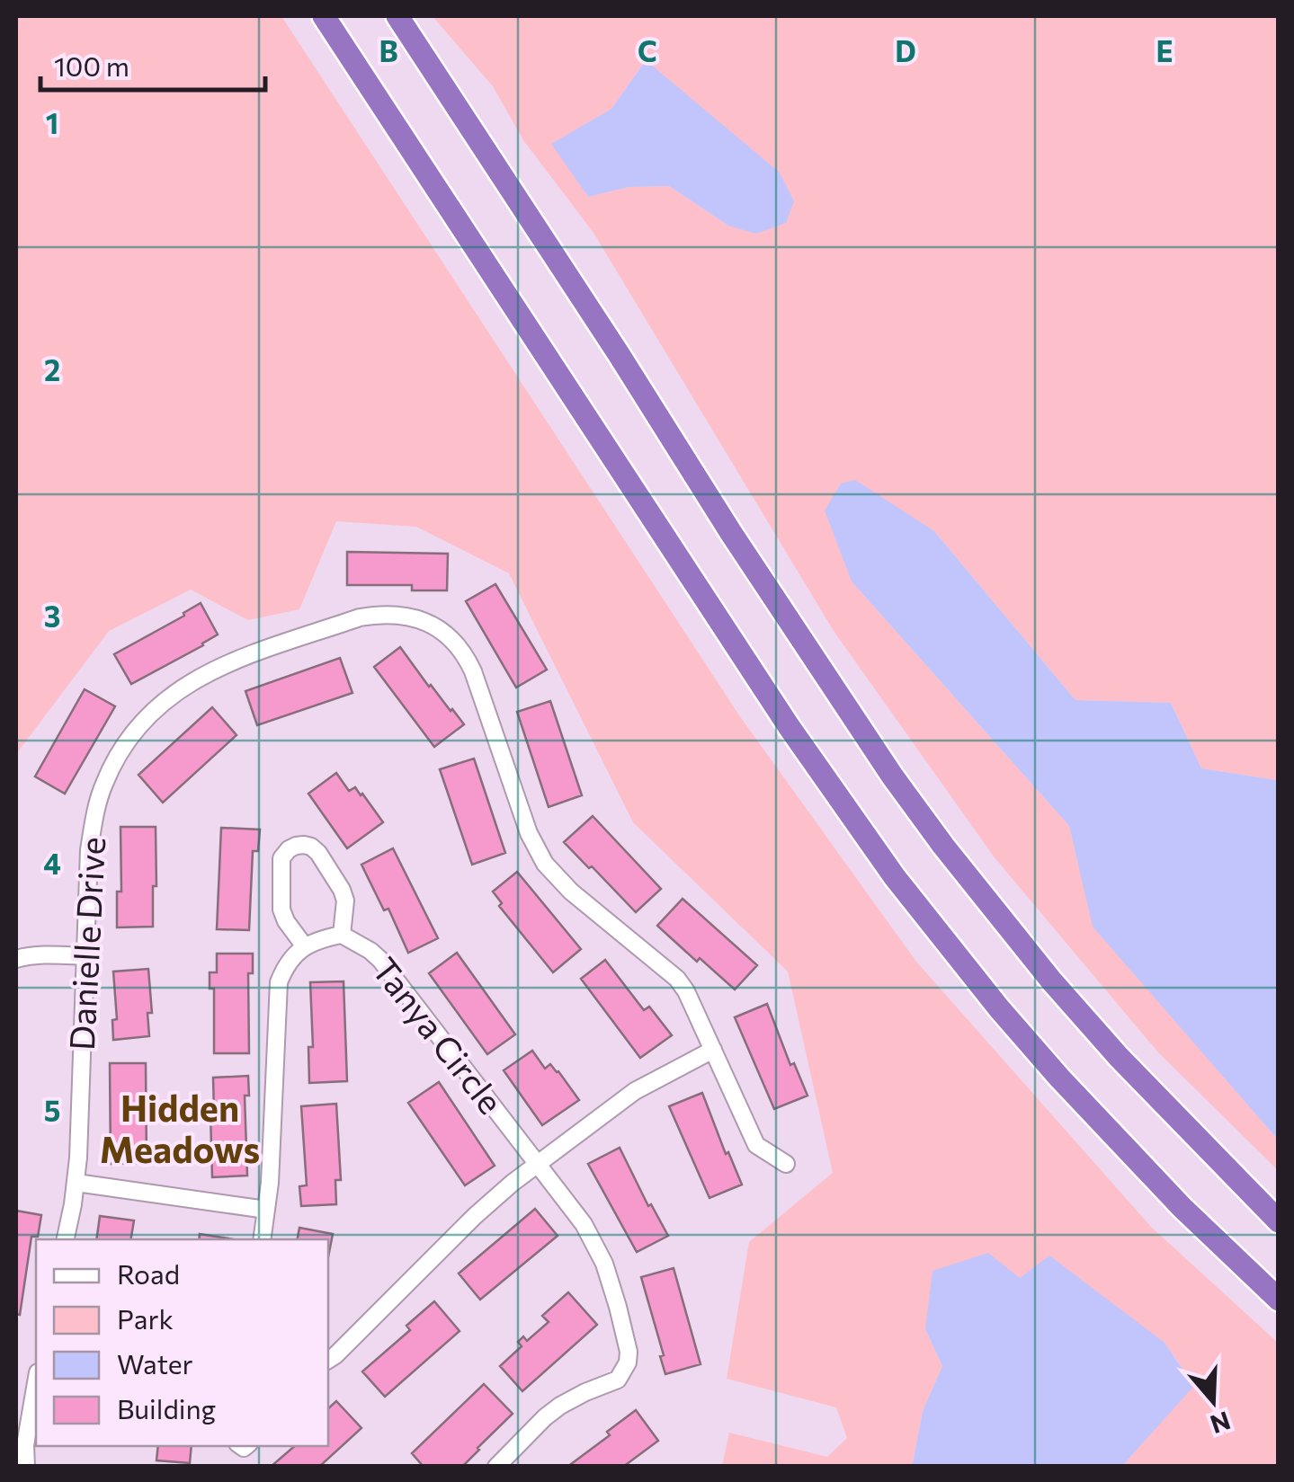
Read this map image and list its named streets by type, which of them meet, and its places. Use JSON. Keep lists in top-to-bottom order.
{
  "streets": {
    "street": ["Danielle Drive", "Tanya Circle"]
  },
  "districts": ["Hidden Meadows"],
  "legend": [
    "Road",
    "Park",
    "Water",
    "Building"
  ],
  "scale_bar": "100 m",
  "north": "bottom",
  "grid": {
    "columns": [
      "B",
      "C",
      "D",
      "E"
    ],
    "rows": [
      "1",
      "2",
      "3",
      "4",
      "5"
    ]
  }
}
